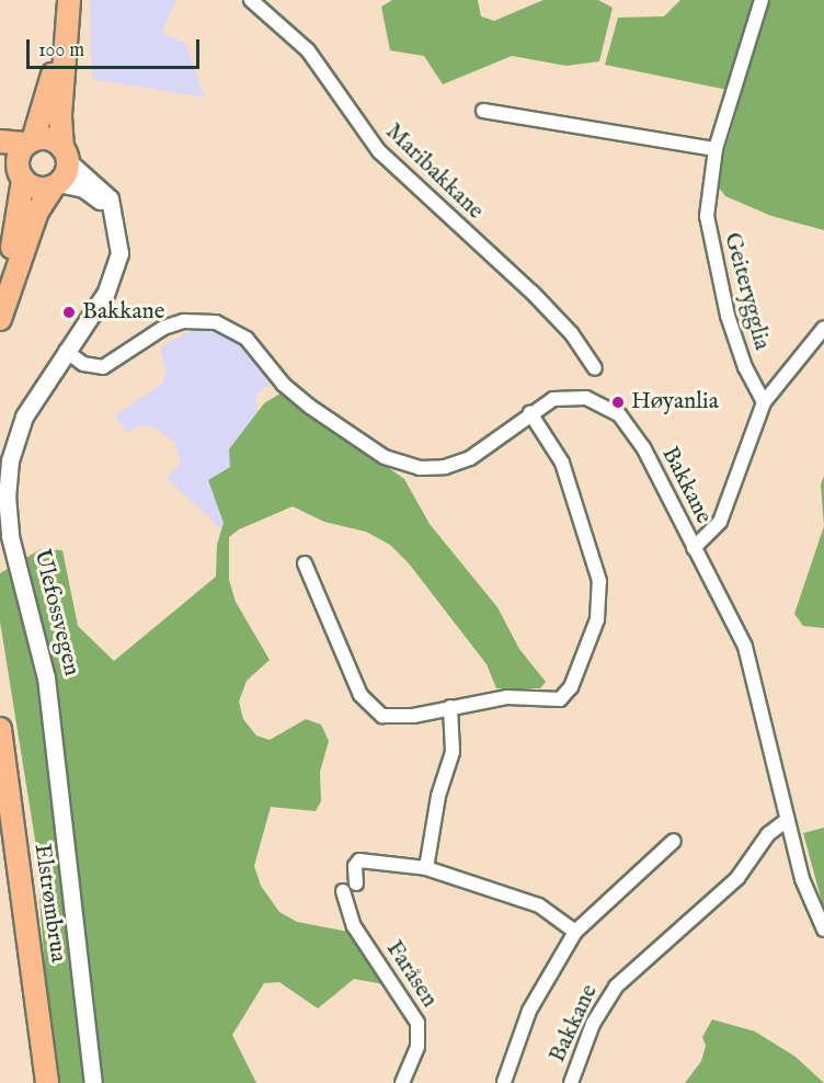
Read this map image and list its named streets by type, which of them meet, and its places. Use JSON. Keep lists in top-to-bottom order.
{
  "streets": {
    "main road": ["Elstrømbrua"],
    "street": [
      "Maribakkane",
      "Geiterygglia",
      "Bakkane",
      "Ulefossvegen",
      "Faråsen"
    ]
  },
  "crossings": [
    ["Bakkane", "Ulefossvegen"]
  ],
  "places": ["Bakkane", "Høyanlia"],
  "scale_bar": "100 m"
}
